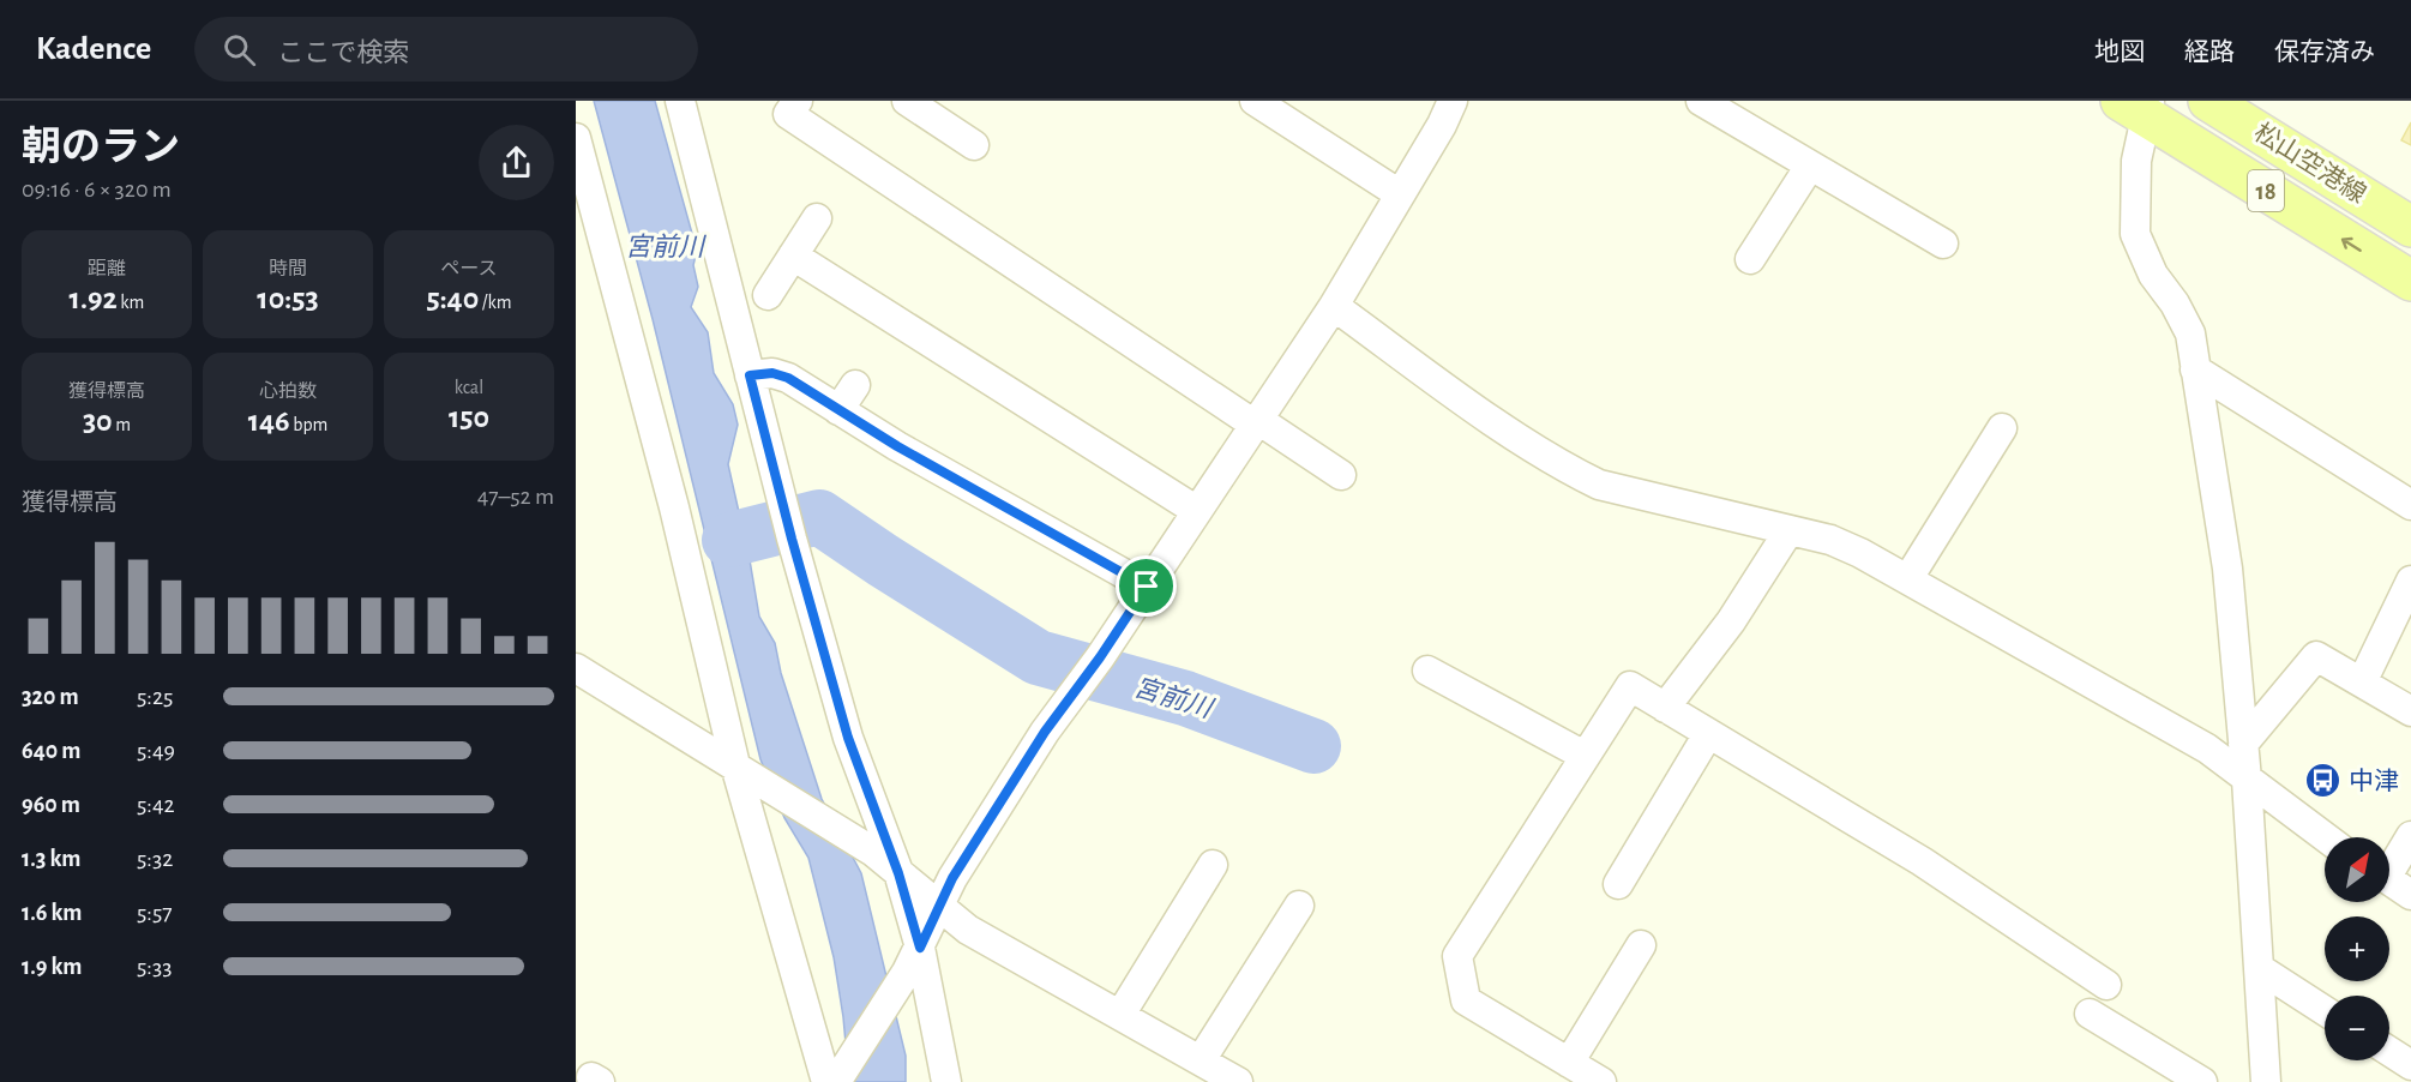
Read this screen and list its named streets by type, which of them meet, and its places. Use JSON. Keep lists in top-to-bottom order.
{
  "streets": {
    "main road": ["松山空港線", "18"]
  },
  "water": ["宮前川"],
  "places": {
    "bus stop": ["中津"]
  },
  "north": "top right",
  "page": {
    "header": "Kadence",
    "search": "ここで検索",
    "nav": ["地図", "経路", "保存済み"],
    "heading": ["朝のラン", "09:16 · 6 × 320 m"],
    "stats": [
      ["距離", "1.92 km"],
      ["時間", "10:53"],
      ["ペース", "5:40 /km"],
      ["獲得標高", "30 m"],
      ["心拍数", "146 bpm"],
      ["kcal", "150"]
    ],
    "chart": ["獲得標高", "47–52 m"],
    "list": [
      {
        "name": "320 m",
        "note": "5:25"
      },
      {
        "name": "640 m",
        "note": "5:49"
      },
      {
        "name": "960 m",
        "note": "5:42"
      },
      {
        "name": "1.3 km",
        "note": "5:32"
      },
      {
        "name": "1.6 km",
        "note": "5:57"
      },
      {
        "name": "1.9 km",
        "note": "5:33"
      }
    ],
    "map_buttons": ["+", "−"]
  }
}
